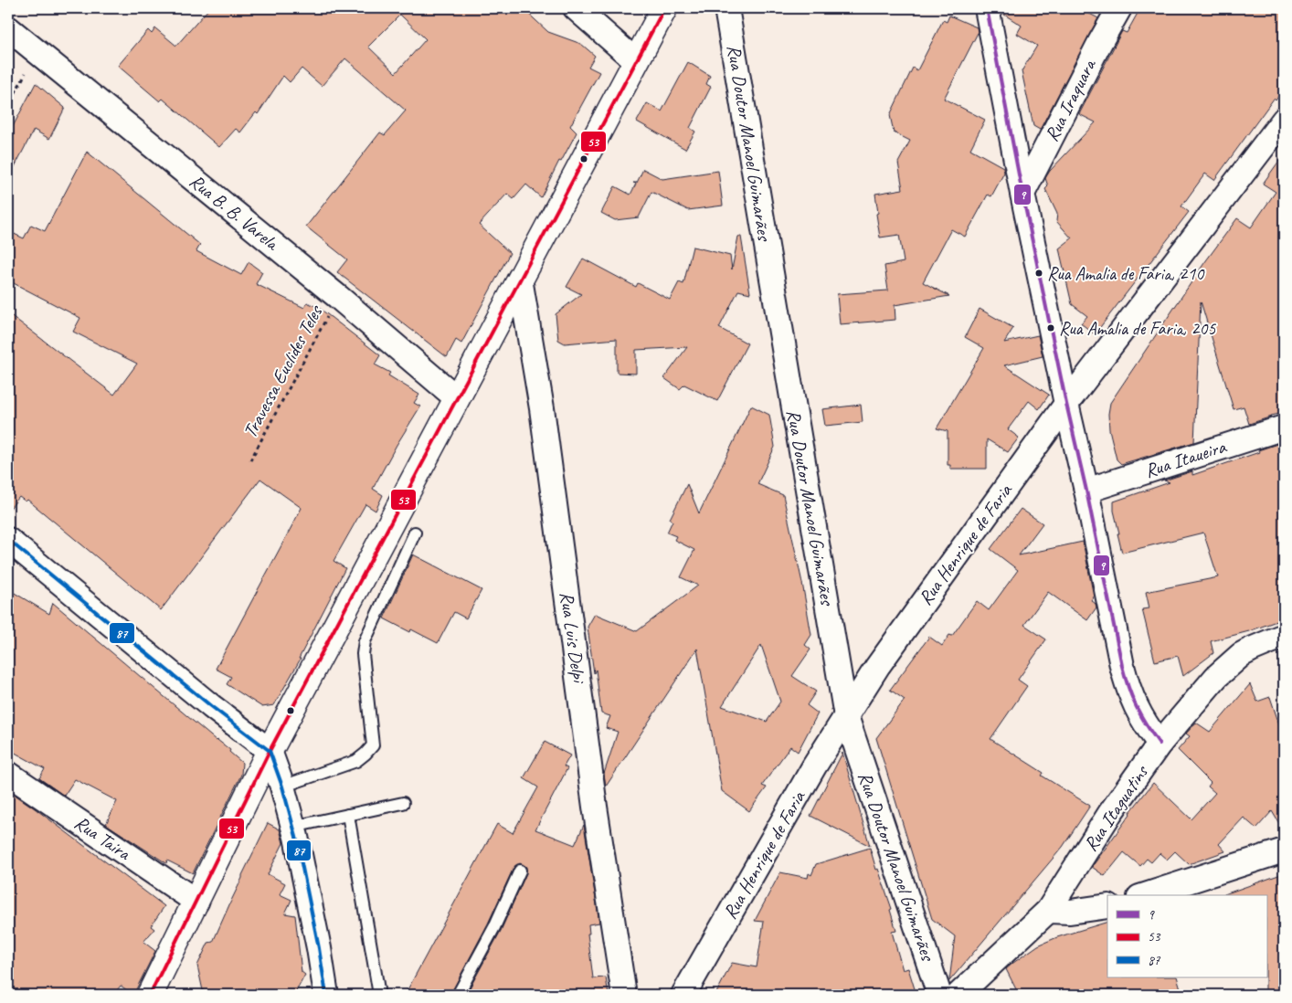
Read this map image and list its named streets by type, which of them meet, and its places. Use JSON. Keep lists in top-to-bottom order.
{
  "streets": {
    "street": [
      "Rua Iraquara",
      "Rua Doutor Manoel Guimarães",
      "Rua B. B. Varela",
      "Rua Itaueira",
      "Rua Henrique de Faria",
      "Rua Luis Delpi",
      "Rua Itaguatins",
      "Rua Taira"
    ],
    "path": ["Travessa Euclides Teles"]
  },
  "crossings": [
    ["Rua Doutor Manoel Guimarães", "Rua Henrique de Faria"],
    ["Rua B. B. Varela", "Travessa Euclides Teles"]
  ],
  "places": ["Rua Amalia de Faria, 210", "Rua Amalia de Faria, 205"],
  "lines": ["transit line 9", "transit line 53", "transit line 87"],
  "legend": ["9", "53", "87"]
}
